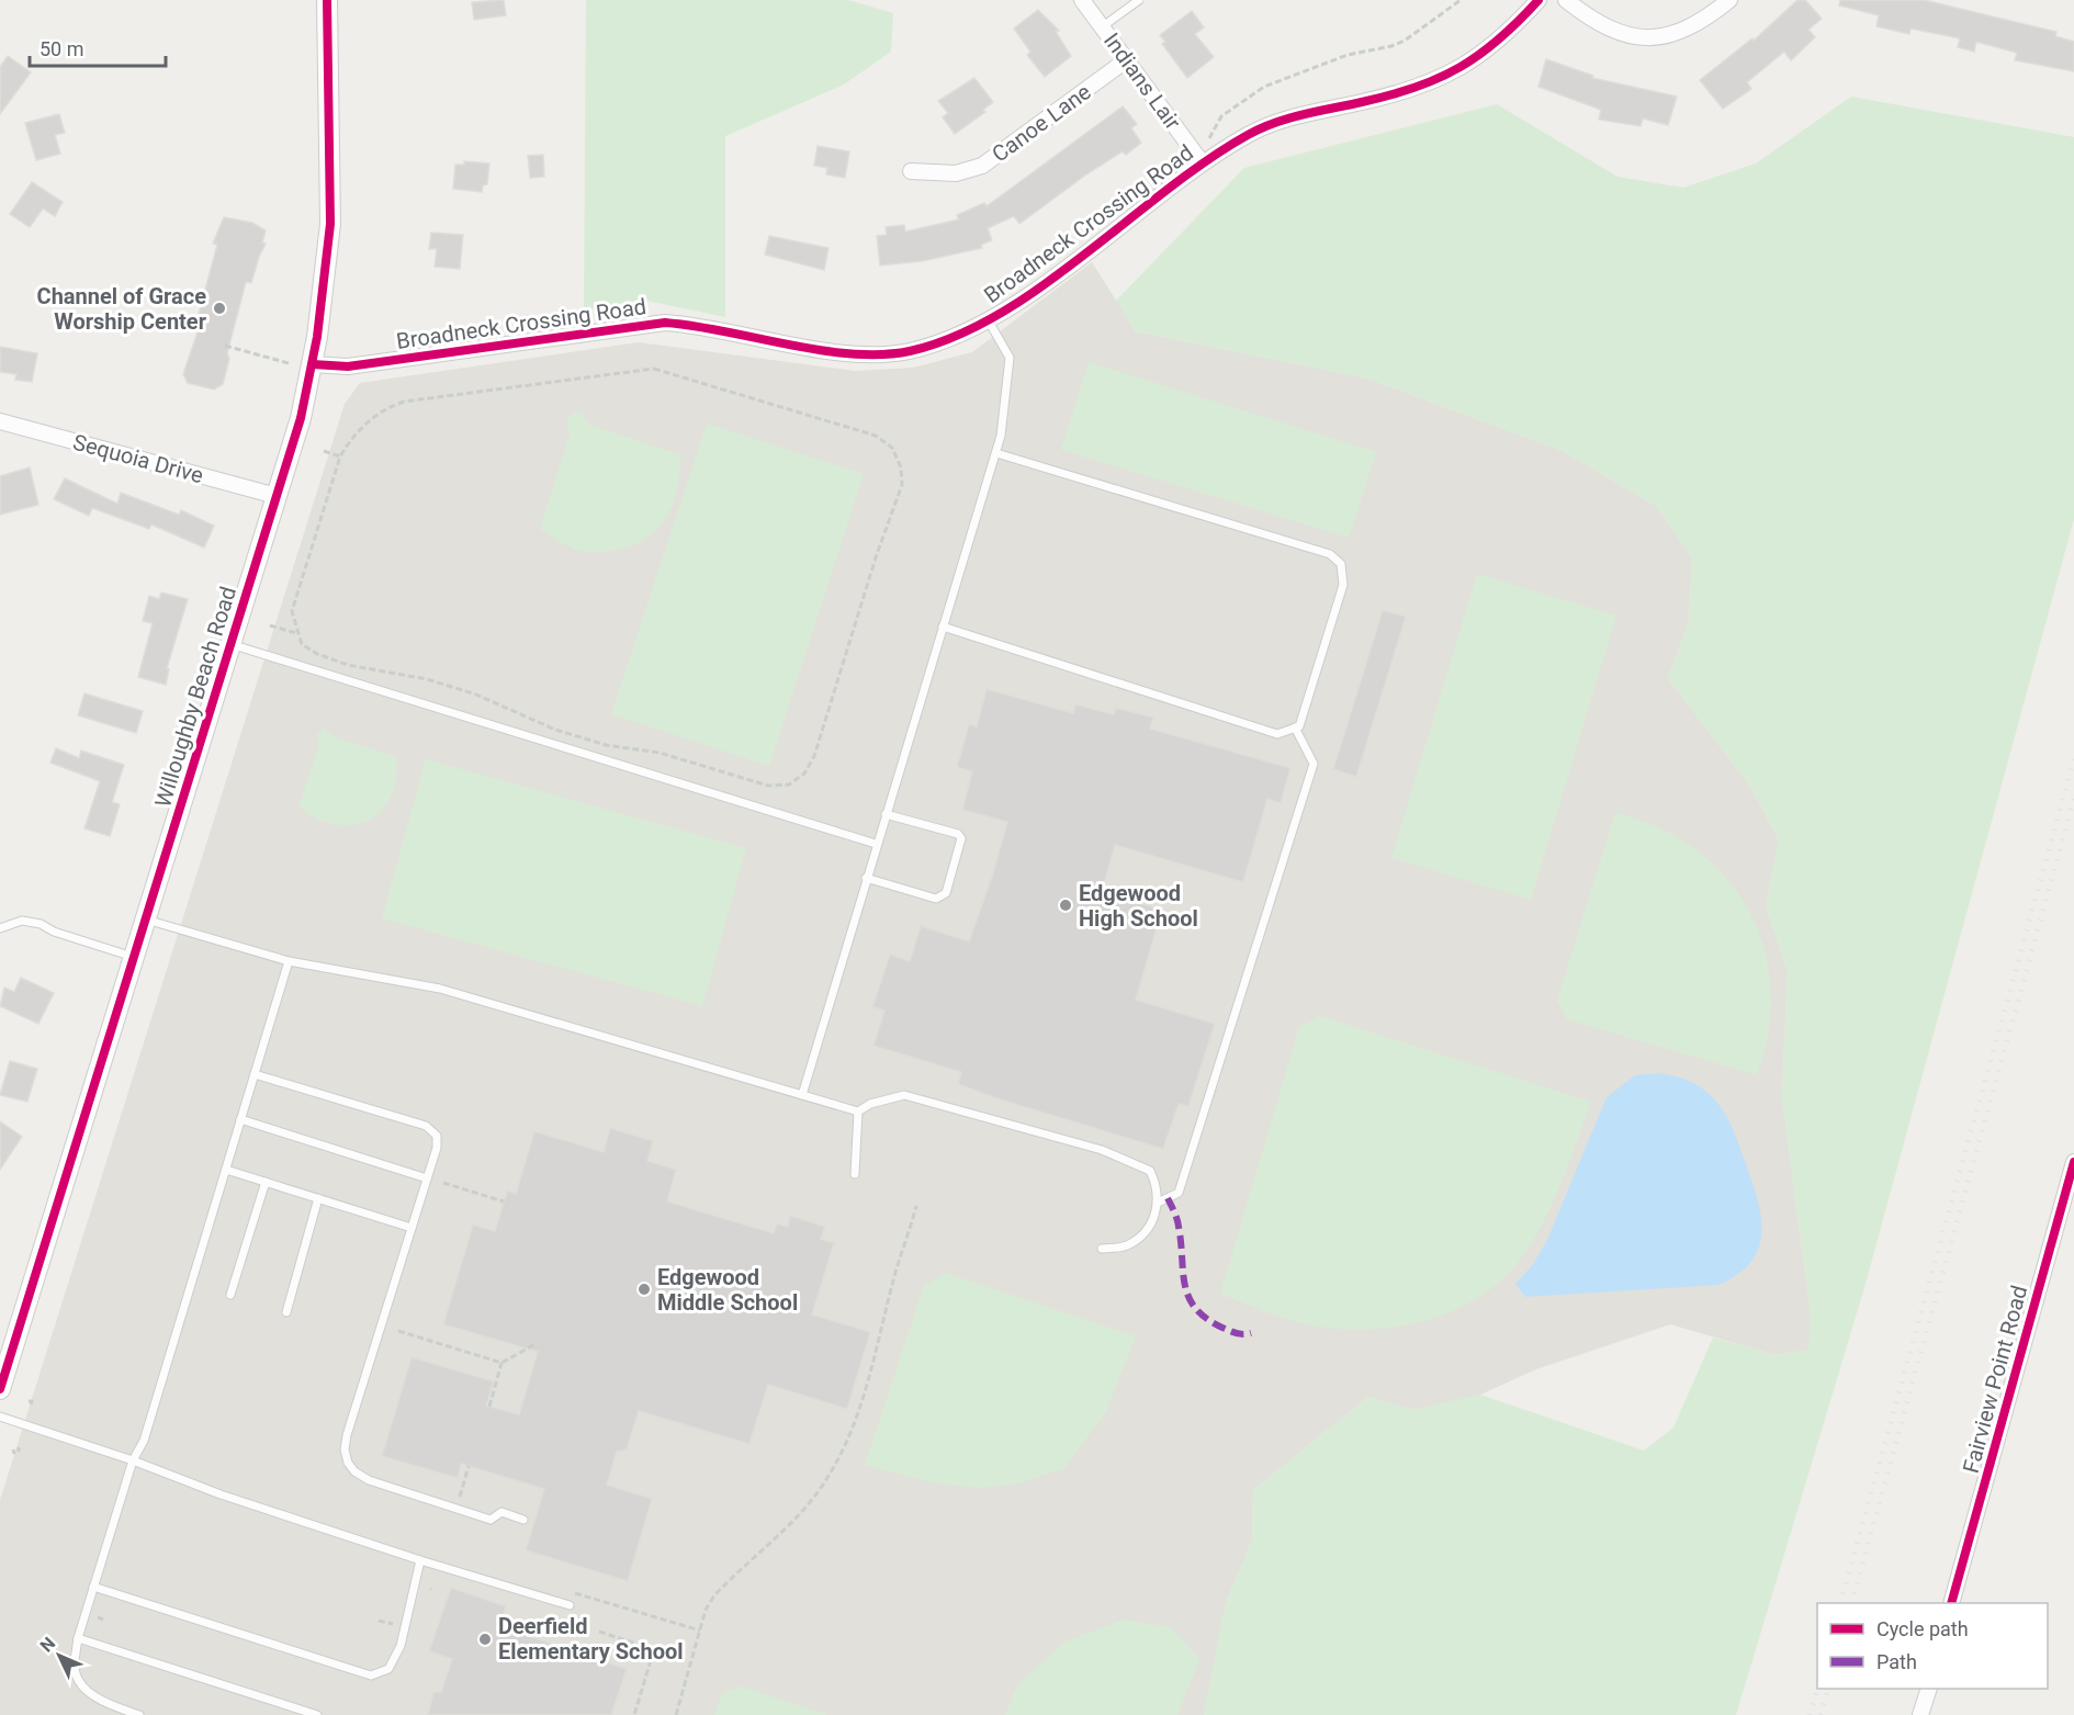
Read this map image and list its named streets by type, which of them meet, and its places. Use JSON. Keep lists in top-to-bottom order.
{
  "streets": {
    "street": [
      "Indians Lair",
      "Canoe Lane",
      "Broadneck Crossing Road",
      "Sequoia Drive",
      "Willoughby Beach Road",
      "Fairview Point Road"
    ]
  },
  "crossings": [
    ["Indians Lair", "Canoe Lane"],
    ["Indians Lair", "Broadneck Crossing Road"],
    ["Broadneck Crossing Road", "Willoughby Beach Road"],
    ["Sequoia Drive", "Willoughby Beach Road"]
  ],
  "places": [
    "Channel of Grace Worship Center",
    "Edgewood High School",
    "Edgewood Middle School",
    "Deerfield Elementary School"
  ],
  "legend": ["Cycle path", "Path"],
  "scale_bar": "50 m",
  "north": "top left"
}
